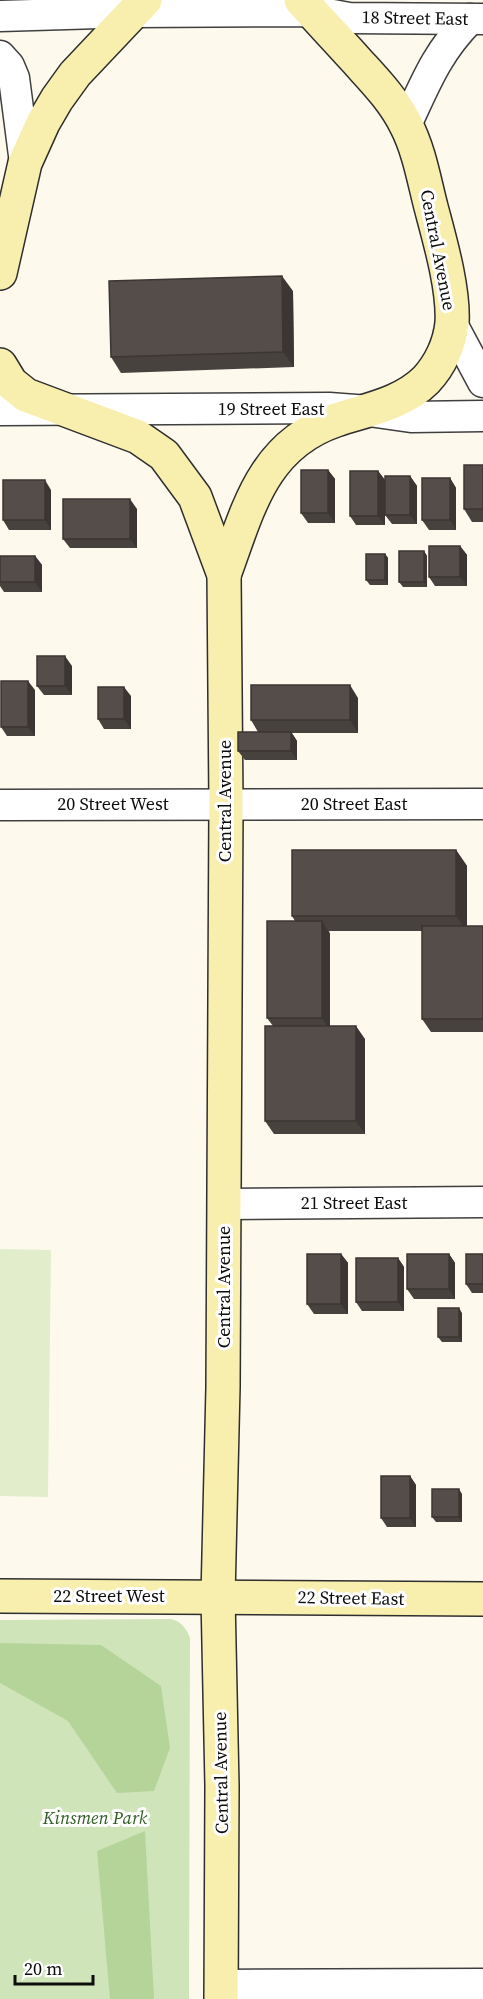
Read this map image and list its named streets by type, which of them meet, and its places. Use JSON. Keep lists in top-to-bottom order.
{
  "streets": {
    "street": [
      "18 Street East",
      "Central Avenue",
      "19 Street East",
      "20 Street West",
      "20 Street East",
      "21 Street East",
      "22 Street West",
      "22 Street East"
    ]
  },
  "crossings": [
    ["18 Street East", "Central Avenue"],
    ["Central Avenue", "19 Street East"],
    ["Central Avenue", "20 Street West"],
    ["Central Avenue", "20 Street East"],
    ["Central Avenue", "21 Street East"],
    ["Central Avenue", "22 Street West"],
    ["Central Avenue", "22 Street East"],
    ["20 Street West", "20 Street East"],
    ["22 Street West", "22 Street East"]
  ],
  "parks": ["Kinsmen Park"],
  "scale_bar": "20 m"
}
